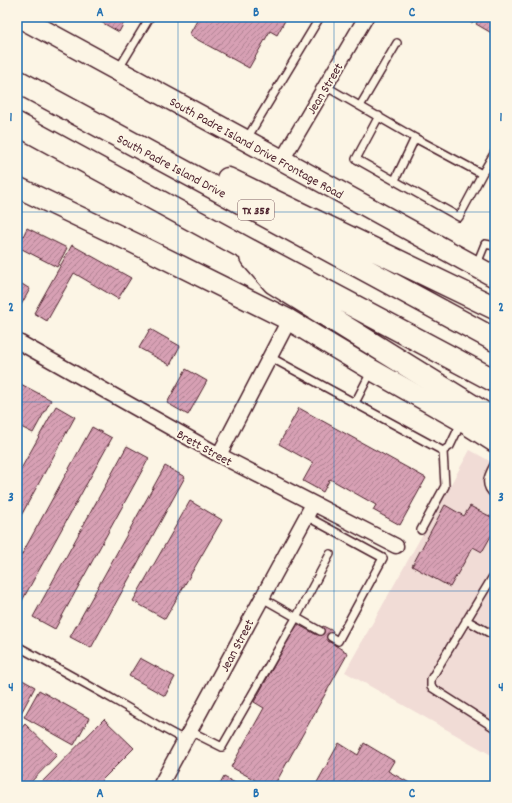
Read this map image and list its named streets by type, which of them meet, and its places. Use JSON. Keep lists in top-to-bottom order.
{
  "streets": {
    "highway": ["South Padre Island Drive", "TX 358"],
    "main road": ["South Padre Island Drive Frontage Road"],
    "street": ["Jean Street", "Brett Street"]
  },
  "crossings": [
    ["Jean Street", "South Padre Island Drive Frontage Road"],
    ["Jean Street", "Brett Street"]
  ],
  "grid": {
    "columns": ["A", "B", "C"],
    "rows": [
      "1",
      "2",
      "3",
      "4"
    ]
  }
}
